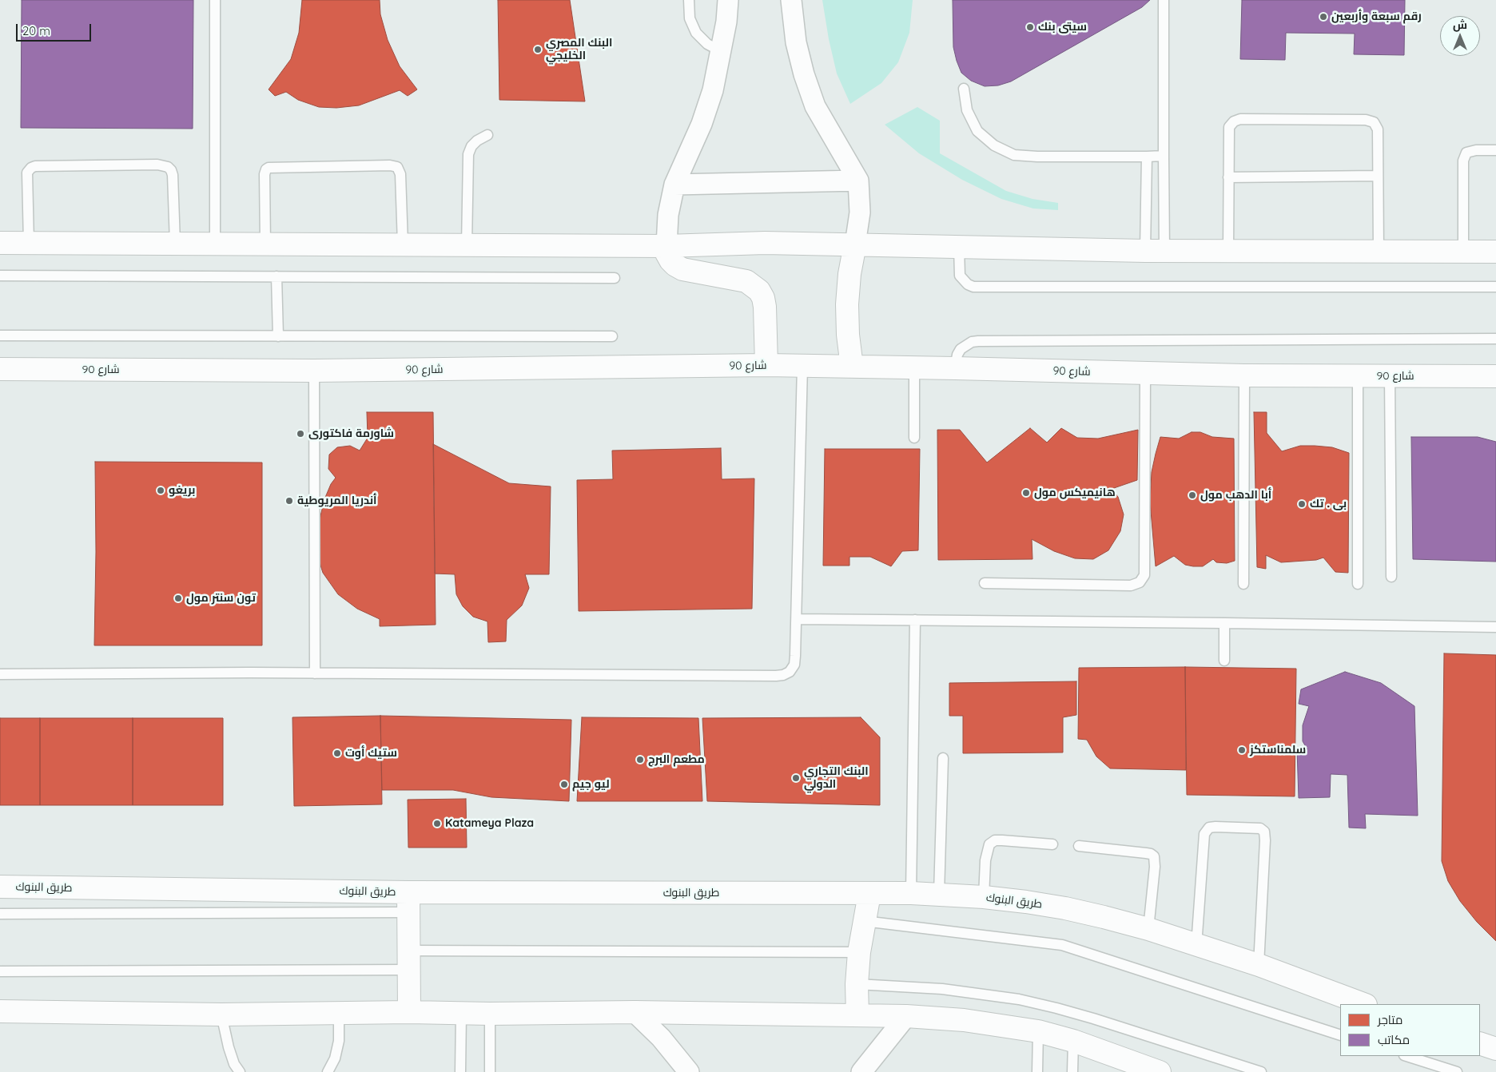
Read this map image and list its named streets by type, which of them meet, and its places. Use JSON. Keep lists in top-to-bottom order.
{
  "streets": {
    "street": ["شارع 90", "طريق البنوك"]
  },
  "places": [
    "رقم سبعة وأربعين",
    "سيتى بنك",
    "البنك المصري الخليجي",
    "شاورمة فاكتورى",
    "بريغو",
    "هانيميكس مول",
    "أبا الدهب مول",
    "أندريا المريوطية",
    "بى . تك",
    "تون سنتر مول",
    "سلمناستكز",
    "ستيك أوت",
    "مطعم البرج",
    "البنك التجاري الدولي",
    "ليو جيم",
    "Katameya Plaza"
  ],
  "legend": ["متاجر", "مكاتب"],
  "scale_bar": "20 m",
  "north": "top"
}
